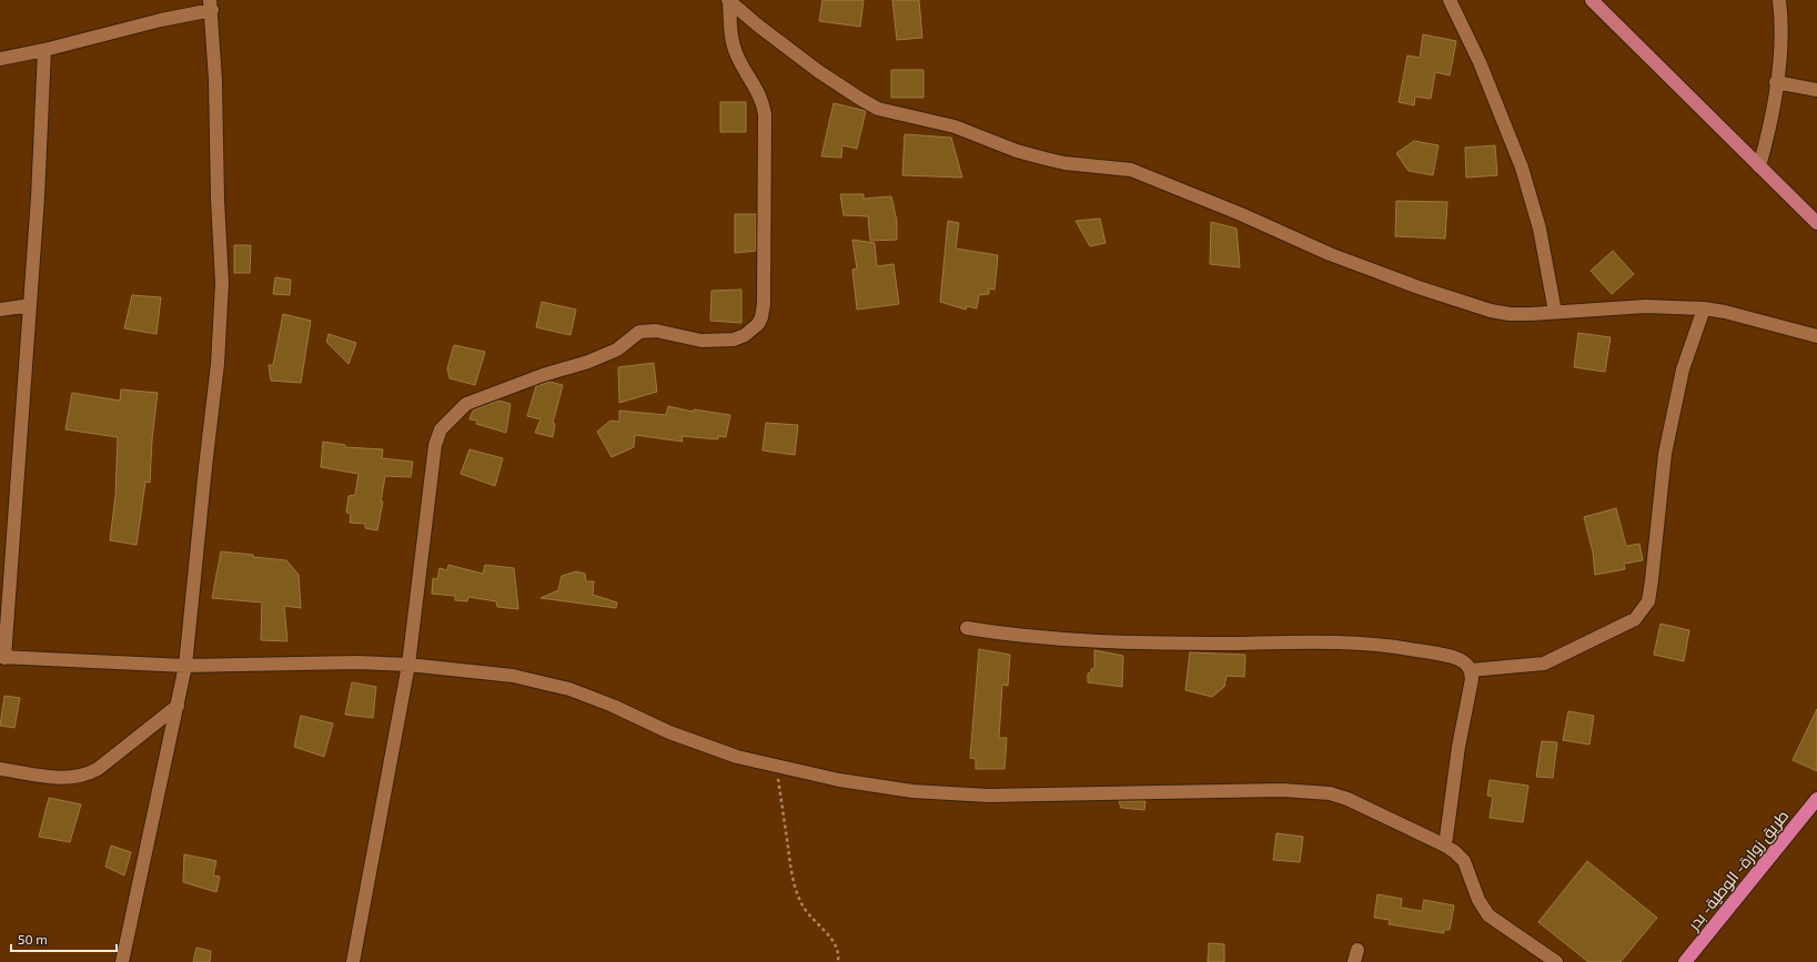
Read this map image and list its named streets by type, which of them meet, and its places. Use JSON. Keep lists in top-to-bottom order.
{
  "streets": {
    "highway": ["طريق زوارة- الوطية- بدر"]
  },
  "scale_bar": "50 m"
}
